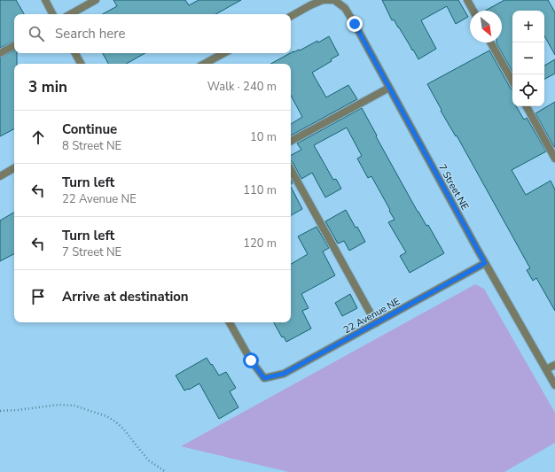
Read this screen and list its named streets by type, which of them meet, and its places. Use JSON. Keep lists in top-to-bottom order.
{
  "streets": {
    "street": ["7 Street NE", "22 Avenue NE"]
  },
  "crossings": [
    ["7 Street NE", "22 Avenue NE"]
  ],
  "north": "bottom right",
  "page": {
    "map_buttons": ["+", "−"],
    "search": "Search here",
    "heading": ["3 min", "Walk · 240 m"],
    "list": [
      ["Continue", "8 Street NE", "10 m"],
      ["Turn left", "22 Avenue NE", "110 m"],
      ["Turn left", "7 Street NE", "120 m"],
      "Arrive at destination"
    ]
  }
}
